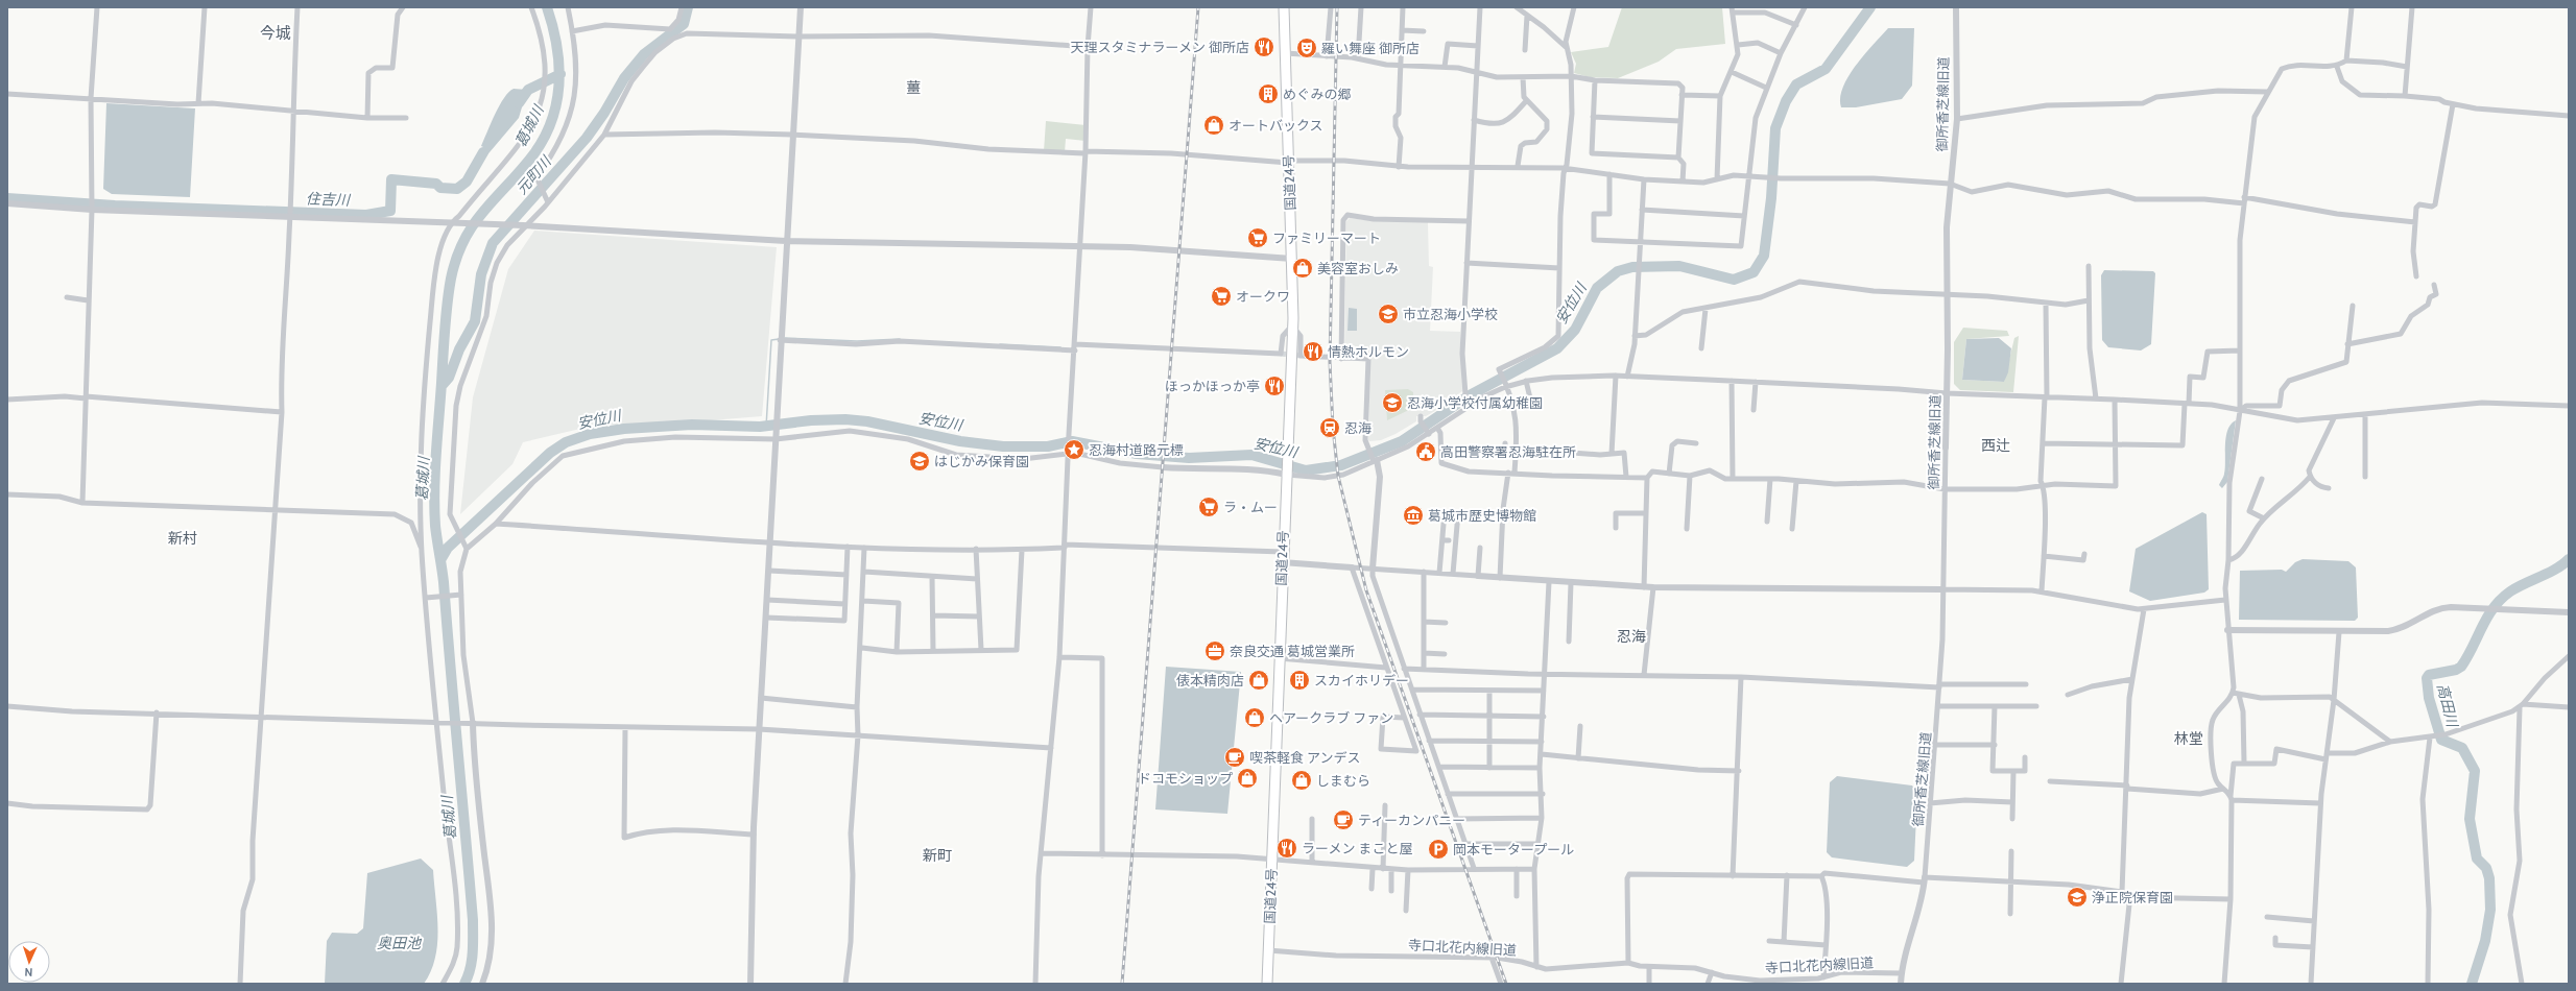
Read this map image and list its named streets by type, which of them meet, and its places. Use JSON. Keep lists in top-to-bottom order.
{
  "streets": {
    "highway": ["国道24号"],
    "street": ["御所香芝線旧道", "寺口北花内線旧道"]
  },
  "crossings": [
    ["国道24号", "寺口北花内線旧道"]
  ],
  "districts": [
    "今城",
    "薑",
    "西辻",
    "新村",
    "忍海",
    "林堂",
    "新町"
  ],
  "water": [
    "葛城川",
    "元町川",
    "住吉川",
    "安位川",
    "高田川",
    "奥田池"
  ],
  "places": {
    "restaurant": [
      "天理スタミナラーメン 御所店",
      "情熱ホルモン",
      "ほっかほっか亭",
      "ラーメン まこと屋"
    ],
    "theatre": ["羅い舞座 御所店"],
    "building": ["めぐみの郷", "スカイホリデー"],
    "shop": [
      "オートバックス",
      "美容室おしみ",
      "俵本精肉店",
      "ヘアークラブ ファン",
      "ドコモショップ",
      "しまむら"
    ],
    "supermarket": ["ファミリーマート", "オークワ", "ラ・ムー"],
    "school or university": [
      "市立忍海小学校",
      "忍海小学校付属幼稚園",
      "はじかみ保育園",
      "浄正院保育園"
    ],
    "station": ["忍海"],
    "place": ["忍海村道路元標"],
    "public building": ["高田警察署忍海駐在所"],
    "museum": ["葛城市歴史博物館"],
    "office": ["奈良交通 葛城営業所"],
    "cafe": ["喫茶軽食 アンデス", "ティーカンパニー"],
    "parking": ["岡本モータープール"]
  },
  "north": "bottom"
}
